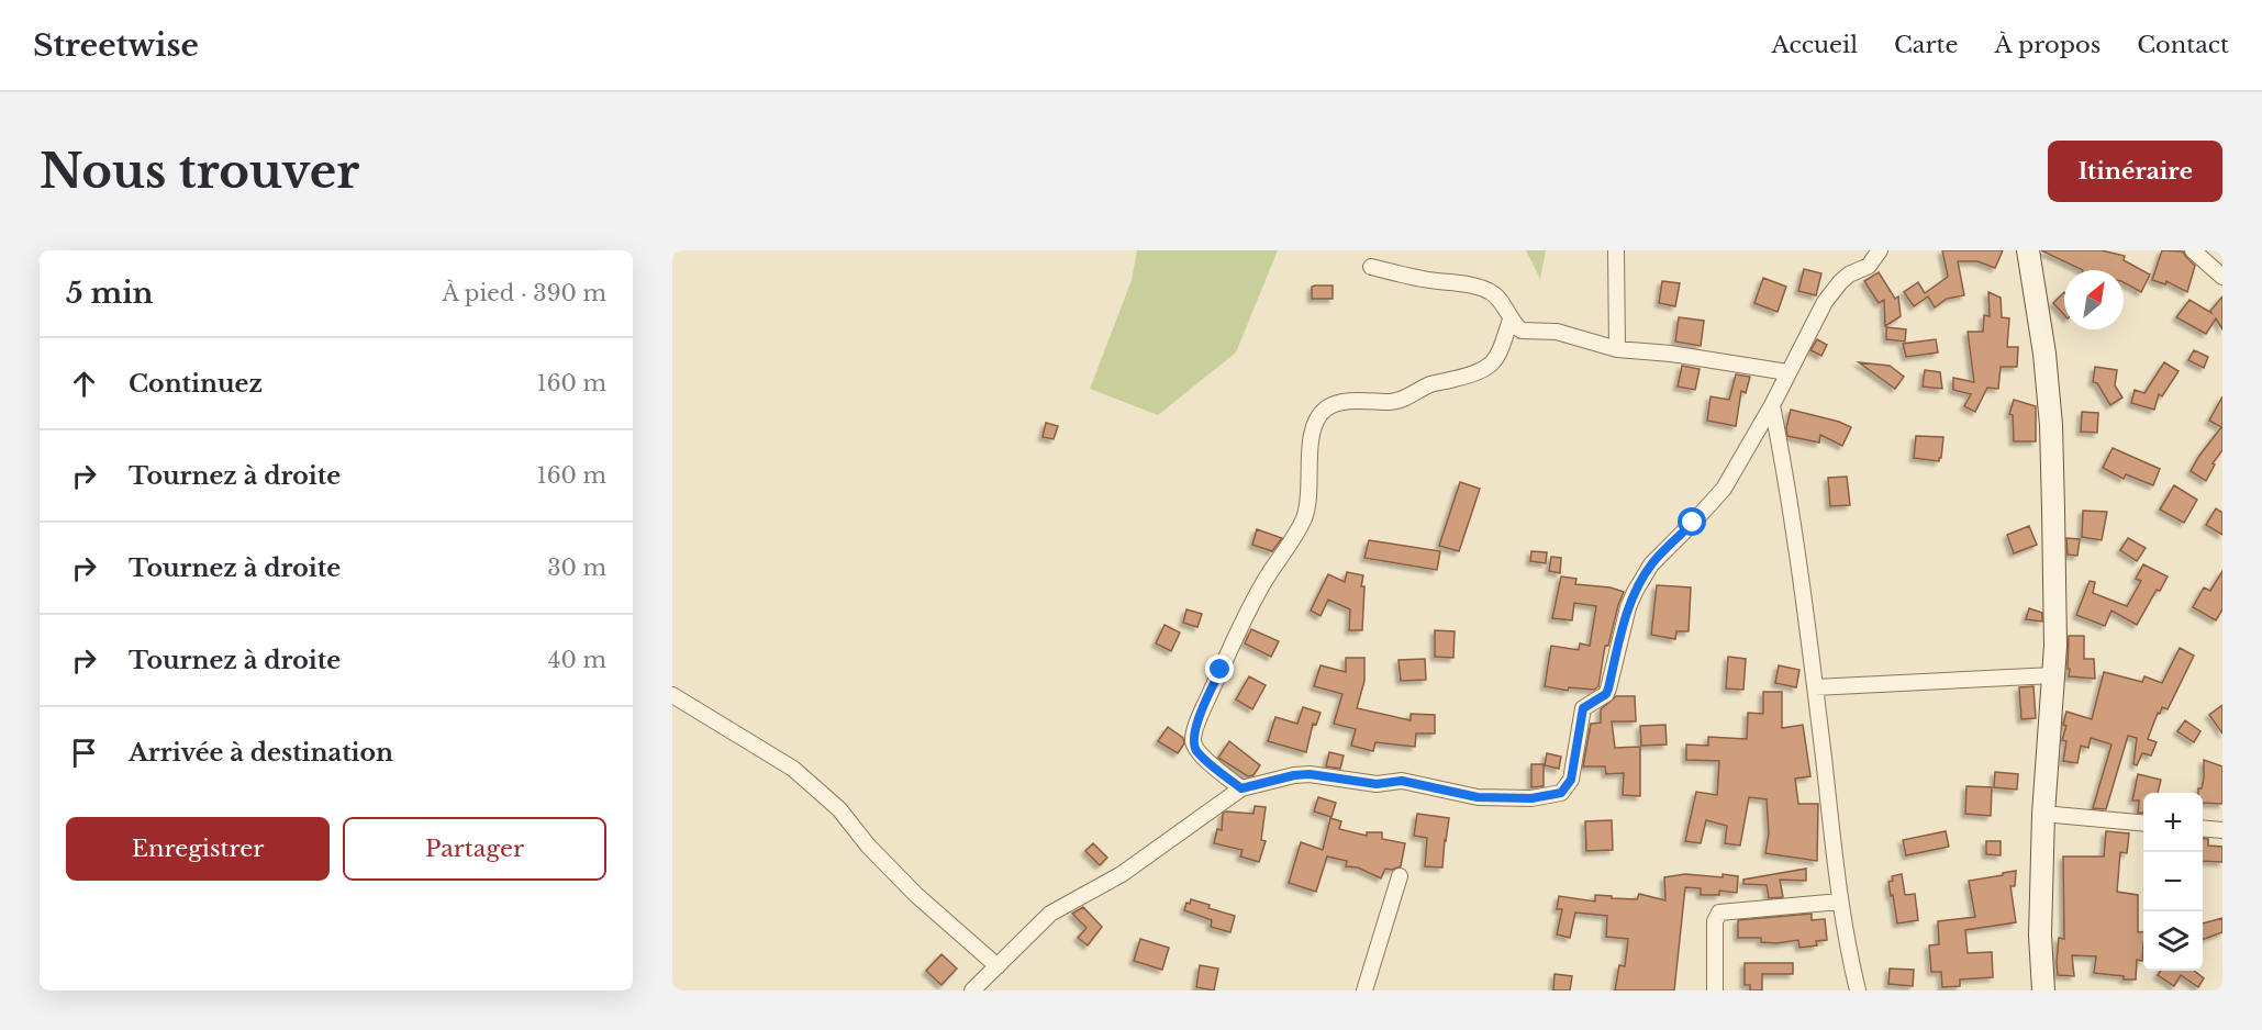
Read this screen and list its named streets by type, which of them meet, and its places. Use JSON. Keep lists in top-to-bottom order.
{
  "north": "top right",
  "page": {
    "header": "Streetwise",
    "nav": [
      "Accueil",
      "Carte",
      "À propos",
      "Contact"
    ],
    "buttons": [
      "Itinéraire",
      ["Enregistrer", "Partager"]
    ],
    "title": "Nous trouver",
    "heading": ["5 min", "À pied · 390 m"],
    "list": [
      ["Continuez", "160 m"],
      ["Tournez à droite", "160 m"],
      ["Tournez à droite", "30 m"],
      ["Tournez à droite", "40 m"],
      "Arrivée à destination"
    ],
    "map_buttons": ["+", "−"]
  }
}
